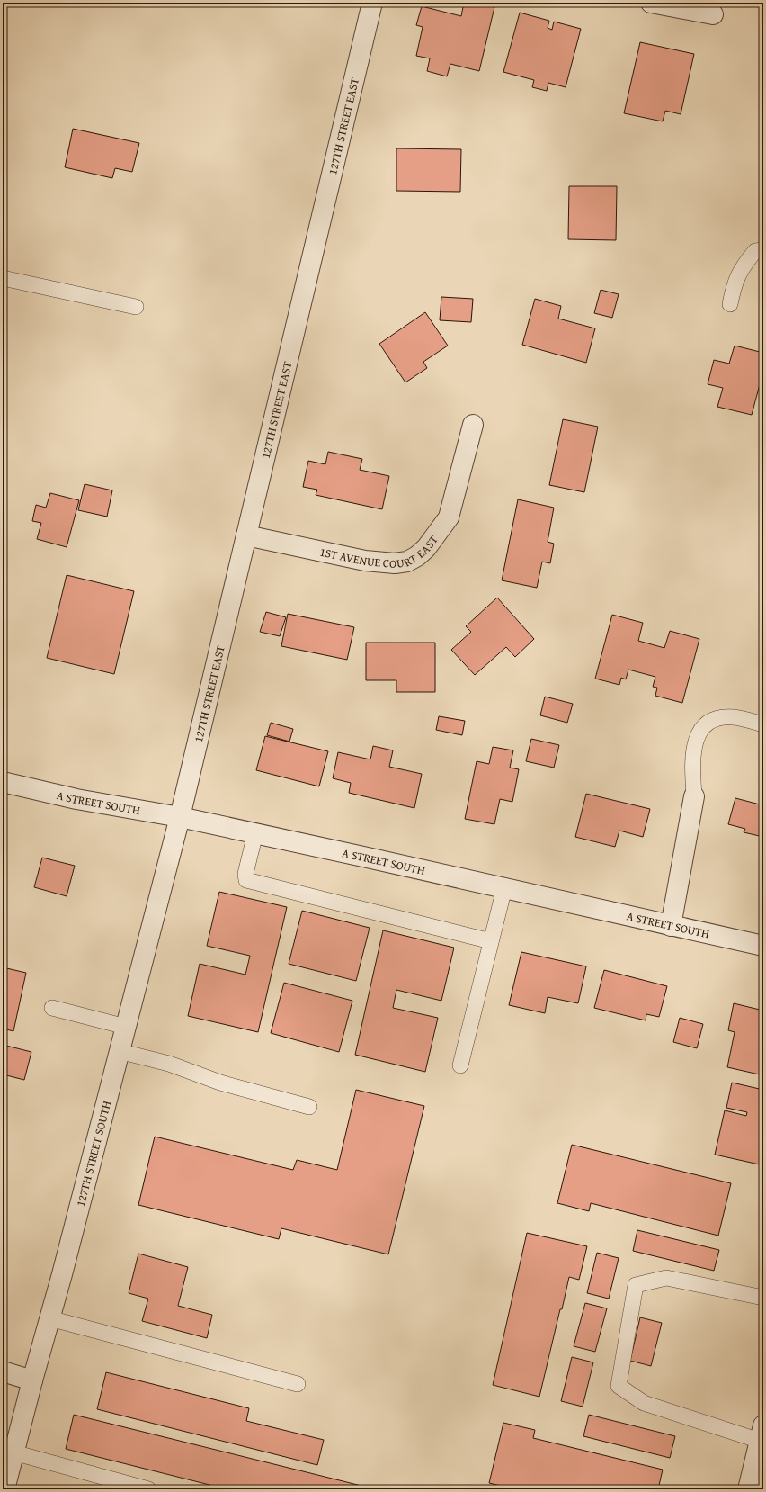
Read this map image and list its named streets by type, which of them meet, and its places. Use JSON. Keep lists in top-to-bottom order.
{
  "streets": {
    "street": [
      "127TH STREET EAST",
      "1ST AVENUE COURT EAST",
      "A STREET SOUTH",
      "127TH STREET SOUTH"
    ]
  },
  "crossings": [
    ["127TH STREET EAST", "1ST AVENUE COURT EAST"],
    ["127TH STREET EAST", "A STREET SOUTH"],
    ["127TH STREET EAST", "127TH STREET SOUTH"],
    ["A STREET SOUTH", "127TH STREET SOUTH"]
  ]
}
